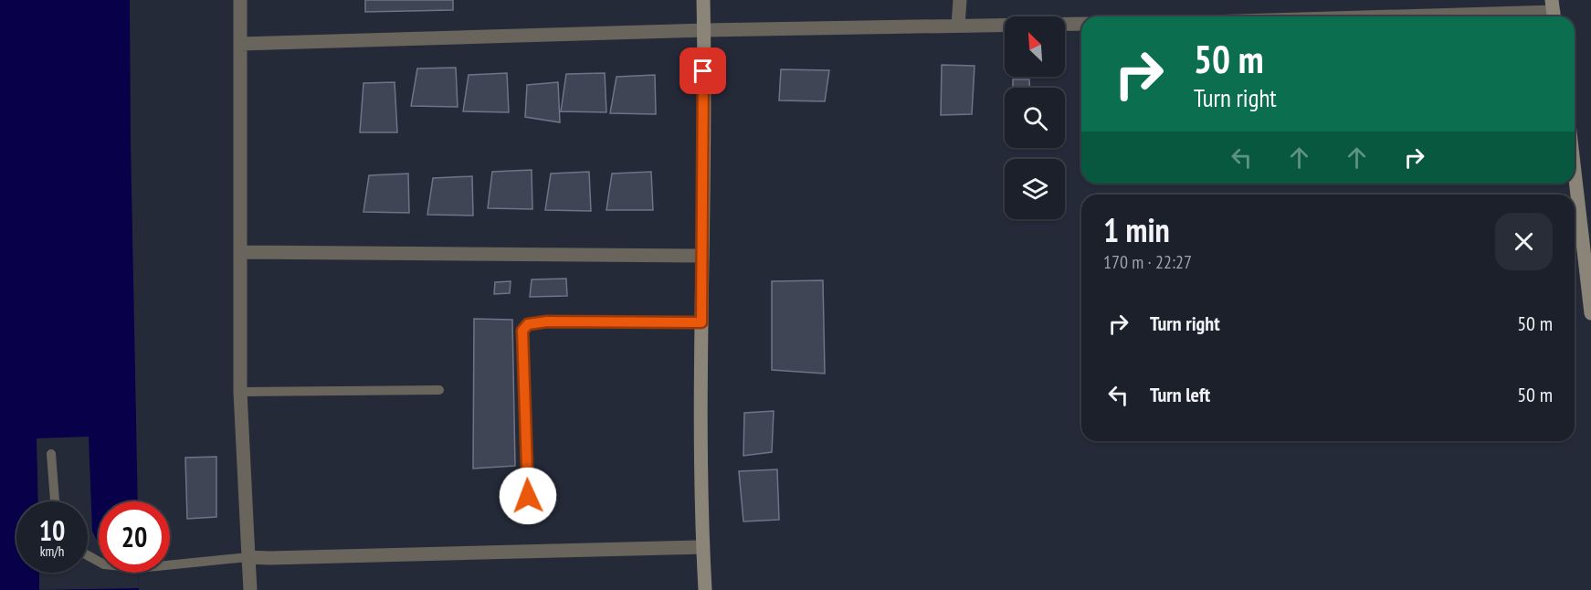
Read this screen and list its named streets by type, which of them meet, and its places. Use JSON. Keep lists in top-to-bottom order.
{
  "north": "top left",
  "page": {
    "turn": ["50 m", "Turn right"],
    "heading": ["1 min", "170 m · 22:27"],
    "list": [
      {
        "name": "Turn right",
        "value": "50 m"
      },
      {
        "name": "Turn left",
        "value": "50 m"
      }
    ],
    "speed": "10 km/h",
    "limit": "20"
  }
}
